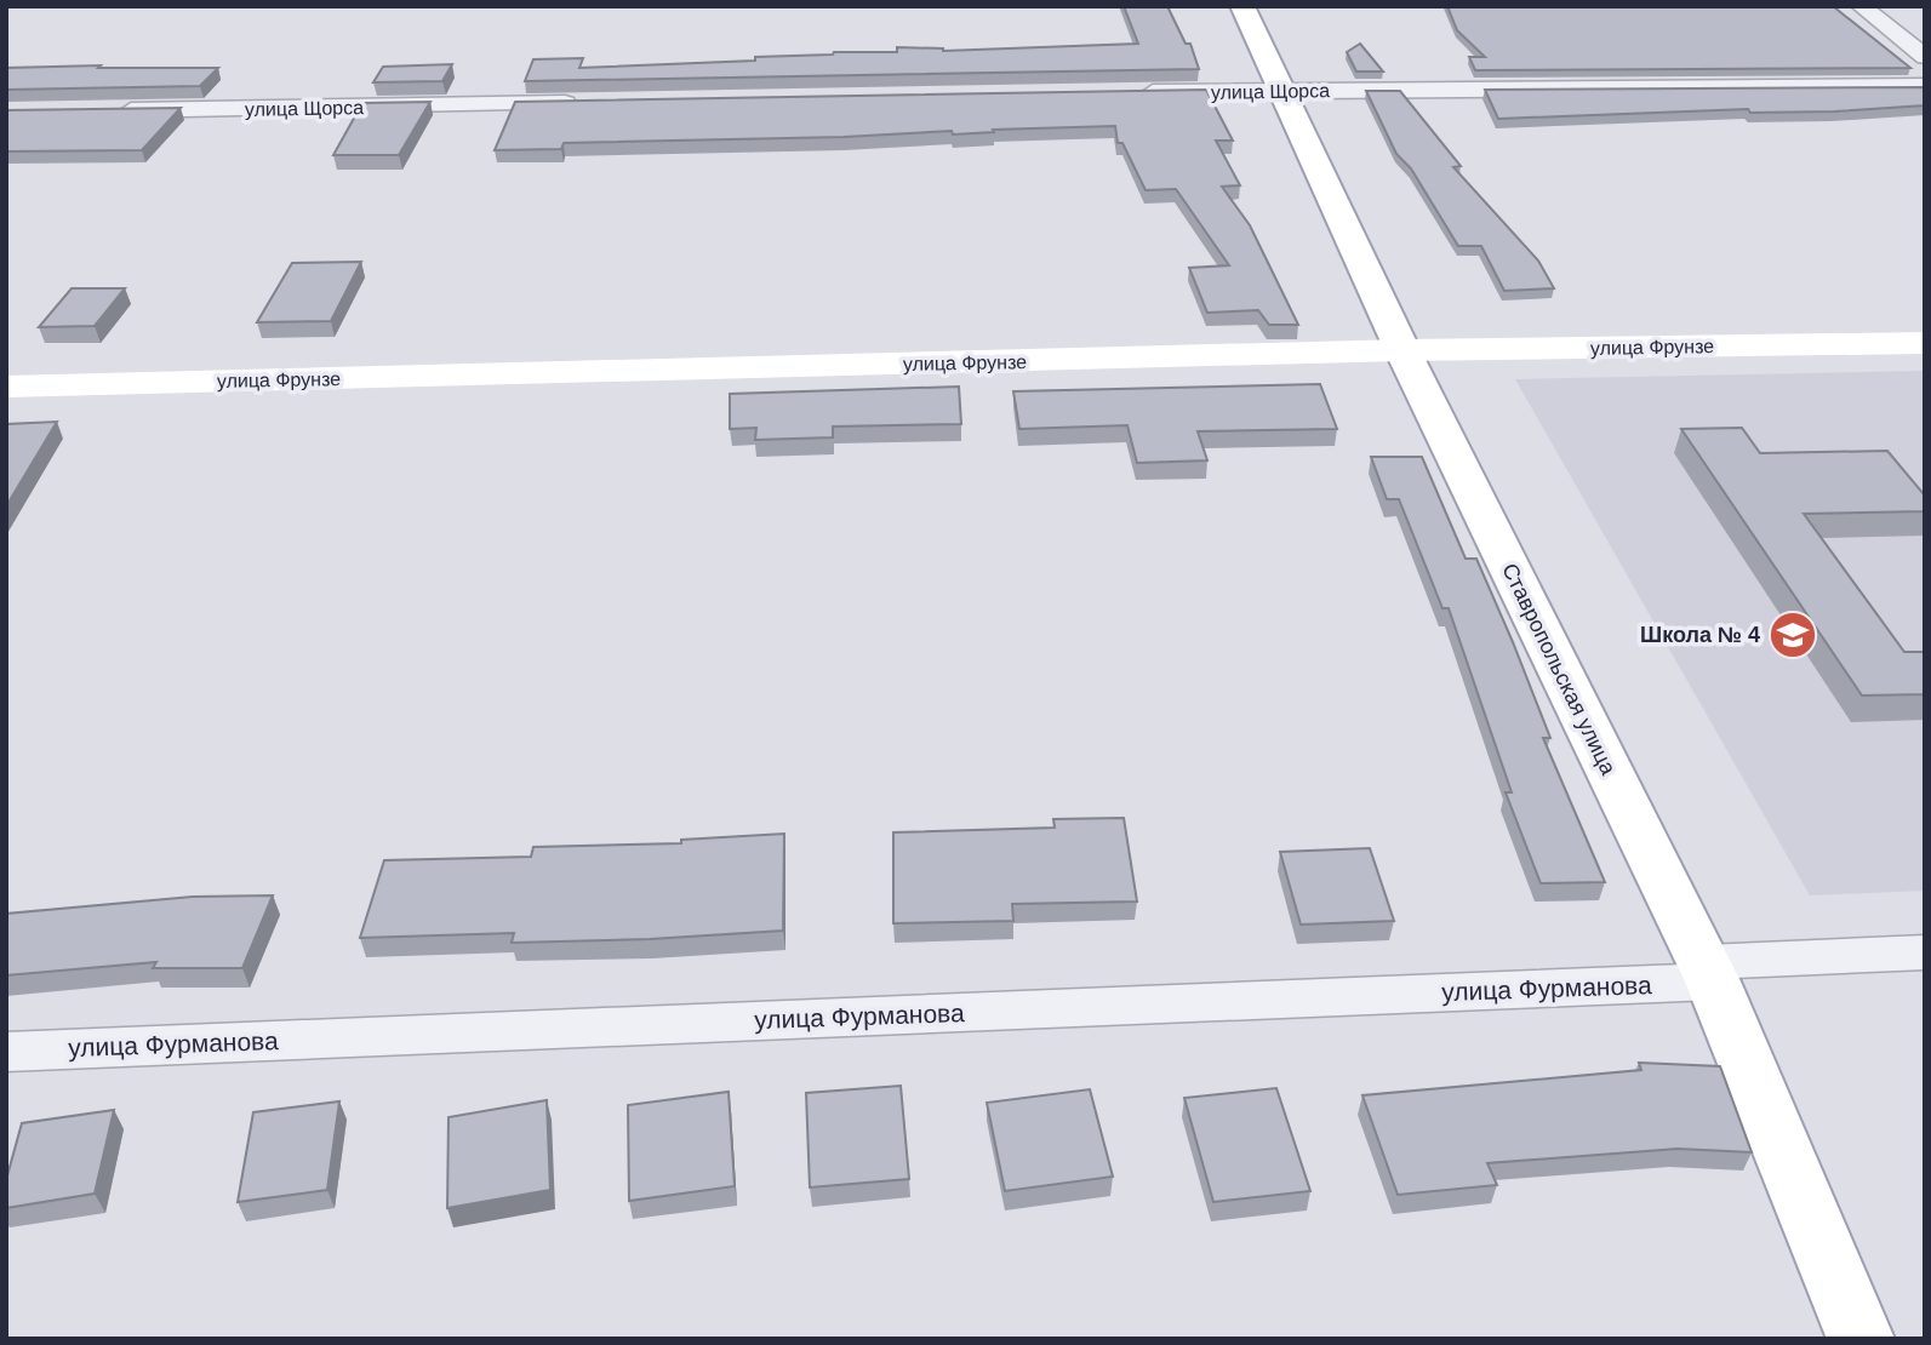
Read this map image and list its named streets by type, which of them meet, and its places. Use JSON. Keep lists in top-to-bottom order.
{
  "streets": {
    "main road": ["улица Фрунзе", "Ставропольская улица"],
    "street": ["улица Щорса", "улица Фурманова"]
  },
  "crossings": [
    ["улица Щорса", "Ставропольская улица"],
    ["улица Фрунзе", "Ставропольская улица"],
    ["Ставропольская улица", "улица Фурманова"]
  ],
  "places": {
    "school or university": ["Школа № 4"]
  }
}
